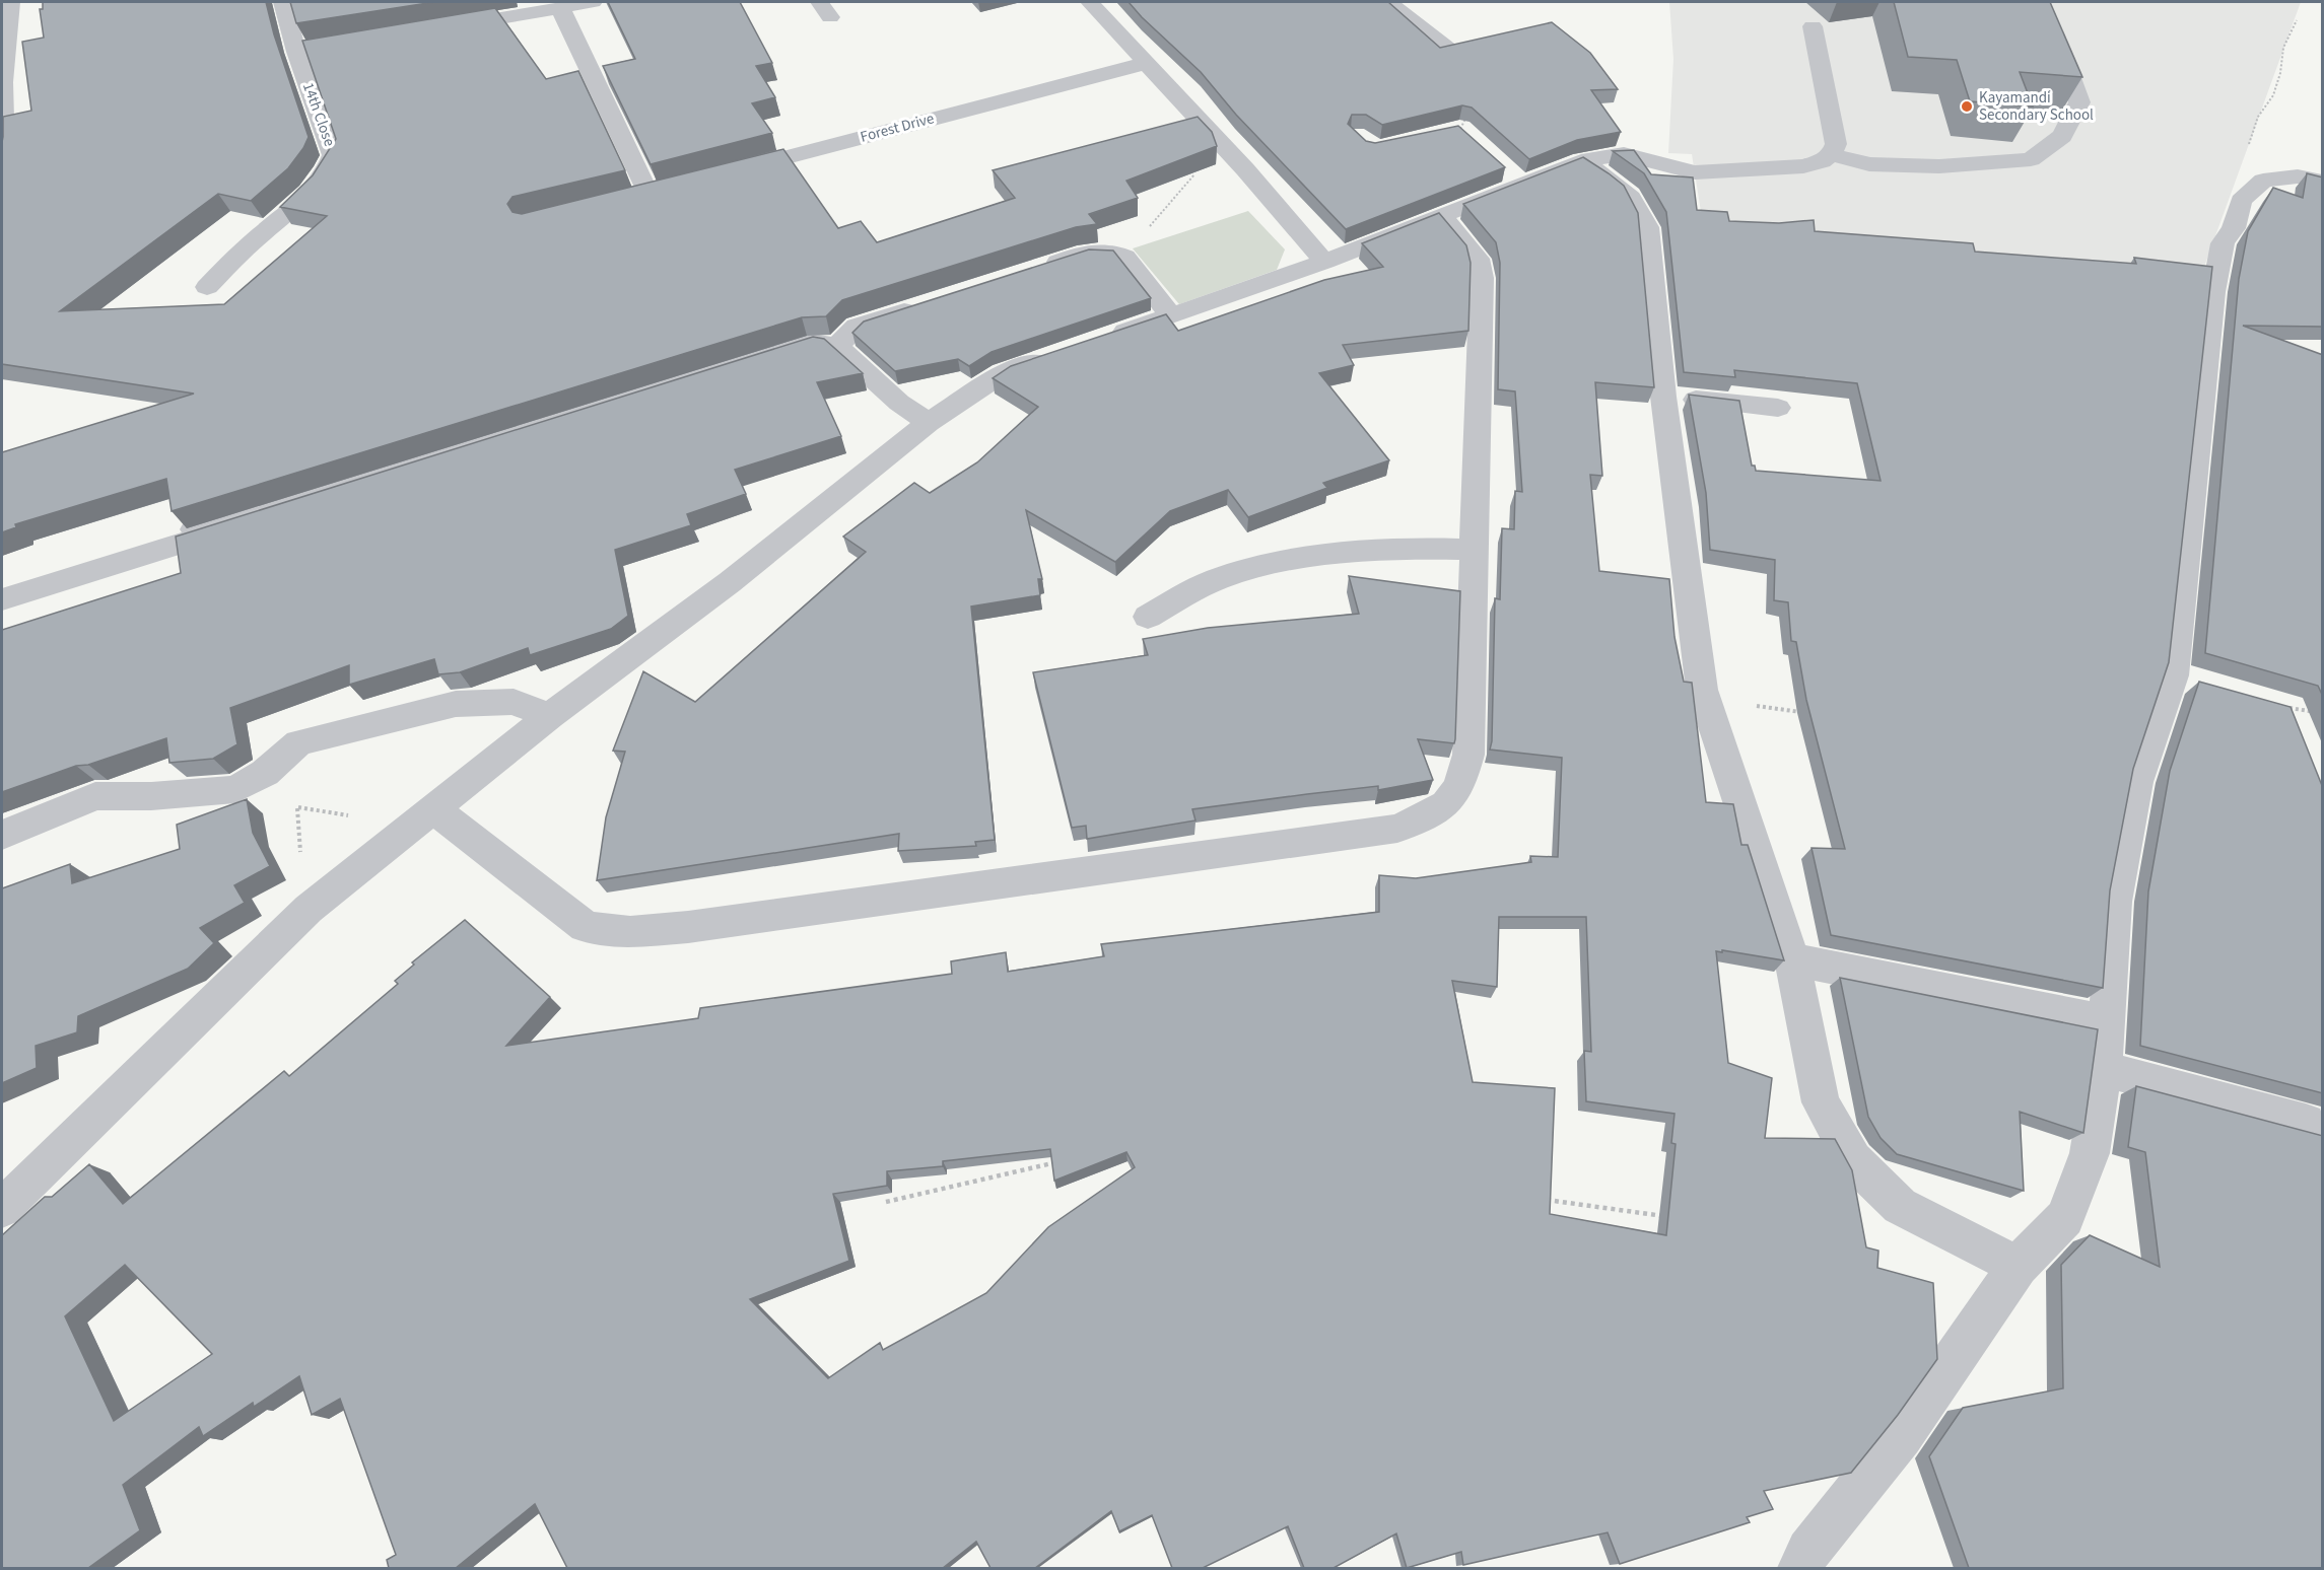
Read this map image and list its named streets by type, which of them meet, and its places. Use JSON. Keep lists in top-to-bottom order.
{
  "streets": {
    "street": ["14th Close", "Forest Drive"]
  },
  "places": ["Kayamandi Secondary School"]
}
